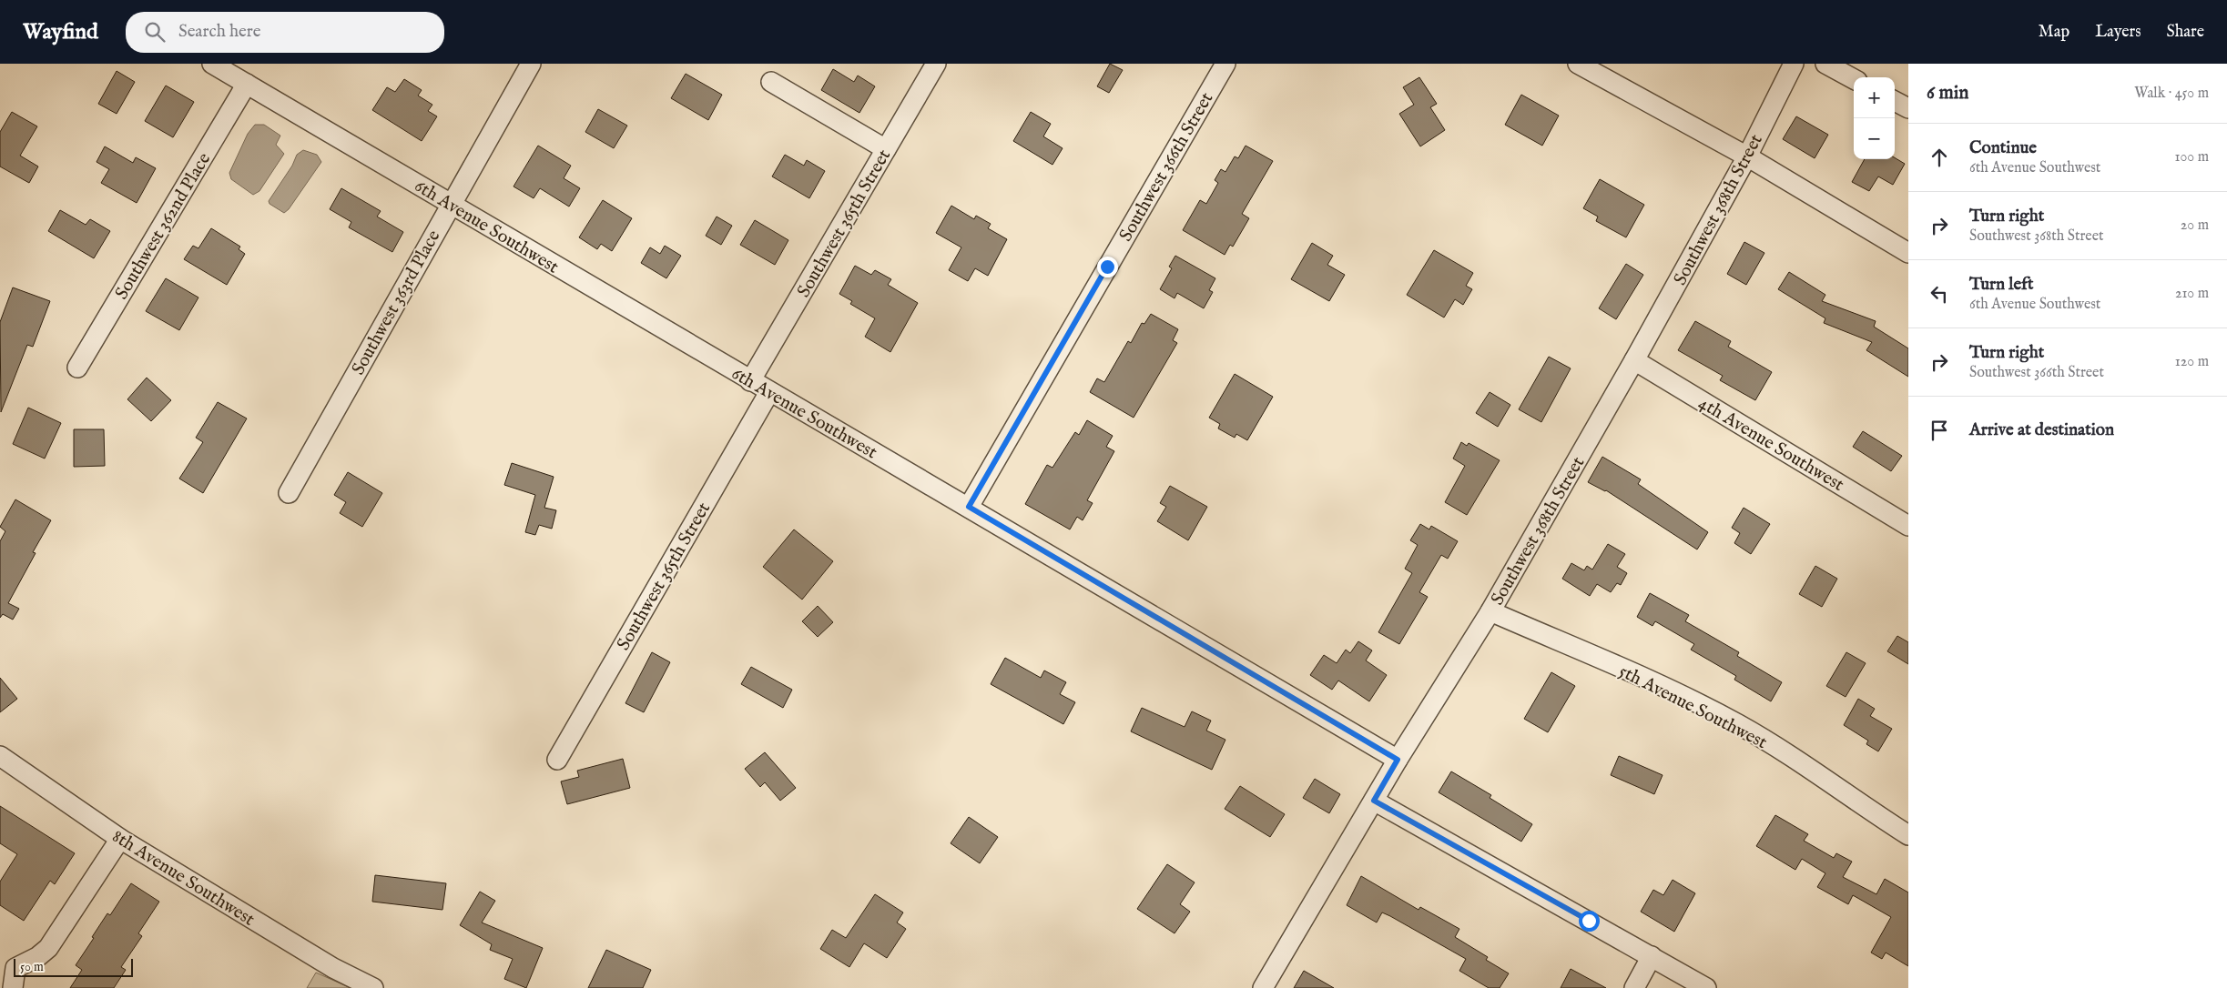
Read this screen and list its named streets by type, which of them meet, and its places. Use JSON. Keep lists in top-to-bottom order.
{
  "streets": {
    "street": [
      "Southwest 366th Street",
      "Southwest 368th Street",
      "Southwest 365th Street",
      "Southwest 362nd Place",
      "6th Avenue Southwest",
      "Southwest 363rd Place",
      "4th Avenue Southwest",
      "5th Avenue Southwest",
      "8th Avenue Southwest"
    ]
  },
  "crossings": [
    ["Southwest 366th Street", "6th Avenue Southwest"],
    ["Southwest 368th Street", "6th Avenue Southwest"],
    ["Southwest 368th Street", "4th Avenue Southwest"],
    ["Southwest 368th Street", "5th Avenue Southwest"],
    ["Southwest 365th Street", "6th Avenue Southwest"],
    ["Southwest 362nd Place", "6th Avenue Southwest"],
    ["6th Avenue Southwest", "Southwest 363rd Place"]
  ],
  "scale_bar": "50 m",
  "page": {
    "header": "Wayfind",
    "search": "Search here",
    "nav": ["Map", "Layers", "Share"],
    "heading": ["6 min", "Walk · 450 m"],
    "map_buttons": ["+", "−"],
    "list": [
      ["Continue", "6th Avenue Southwest", "100 m"],
      ["Turn right", "Southwest 368th Street", "20 m"],
      ["Turn left", "6th Avenue Southwest", "210 m"],
      ["Turn right", "Southwest 366th Street", "120 m"],
      "Arrive at destination"
    ],
    "scale": "50 m"
  }
}
